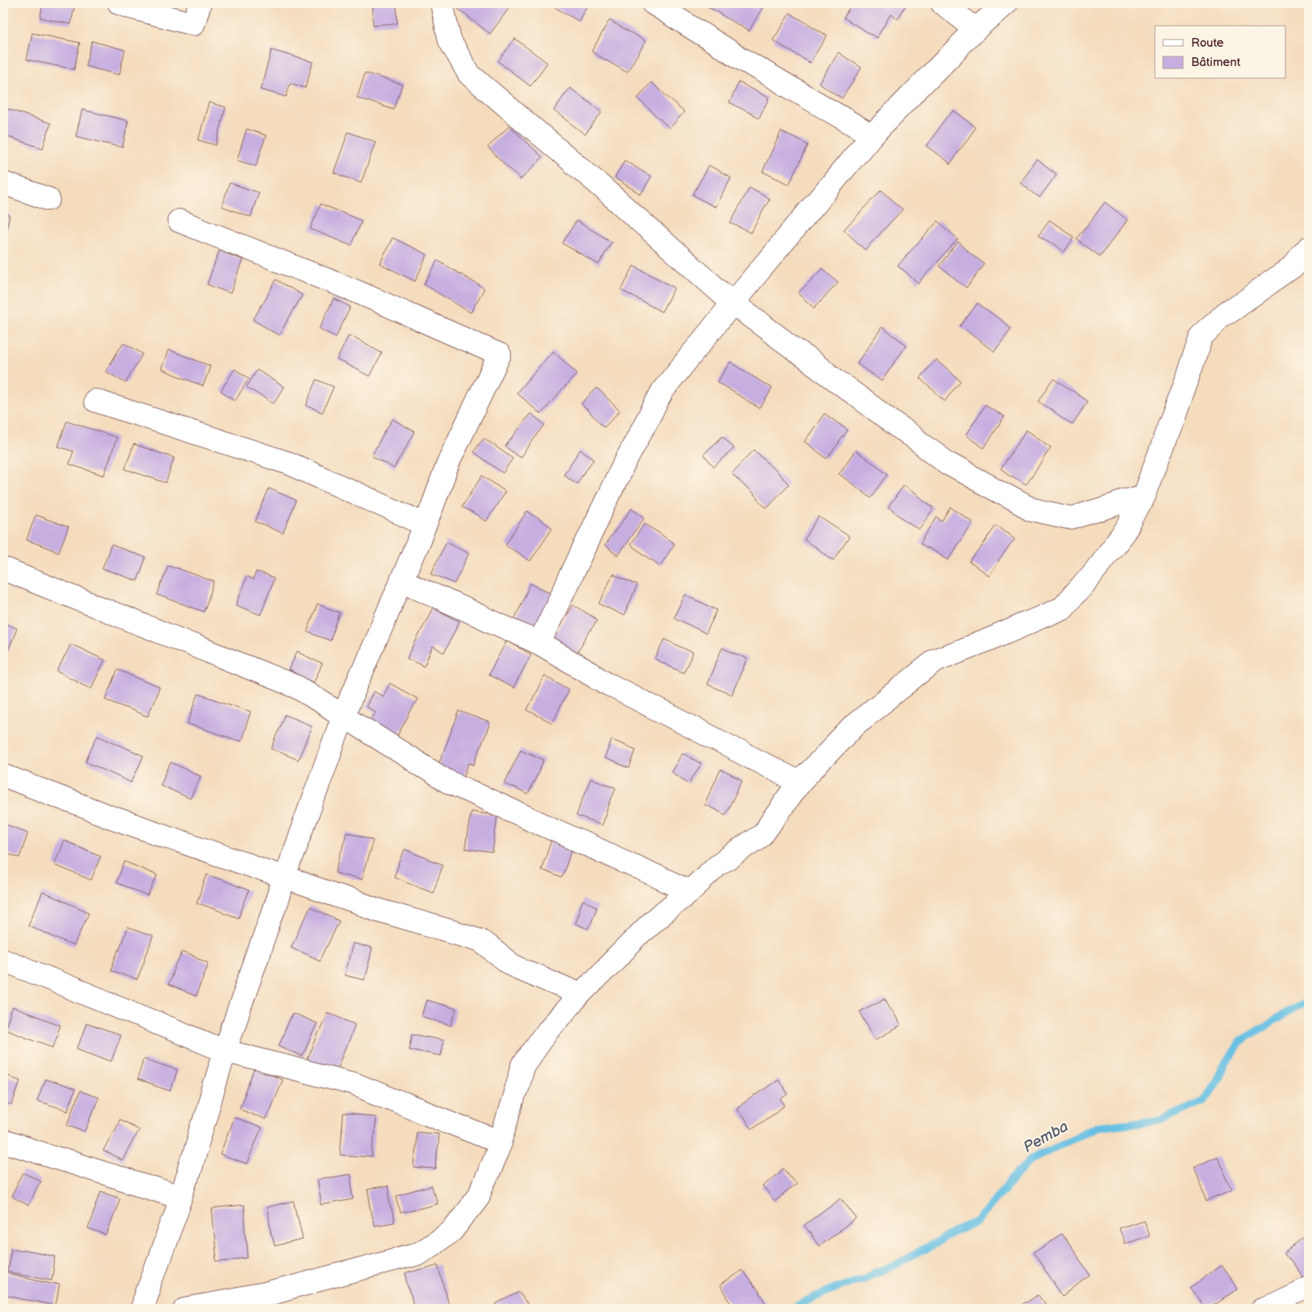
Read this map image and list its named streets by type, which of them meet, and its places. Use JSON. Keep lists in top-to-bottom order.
{
  "water": ["Pemba"],
  "legend": ["Route", "Bâtiment"]
}
